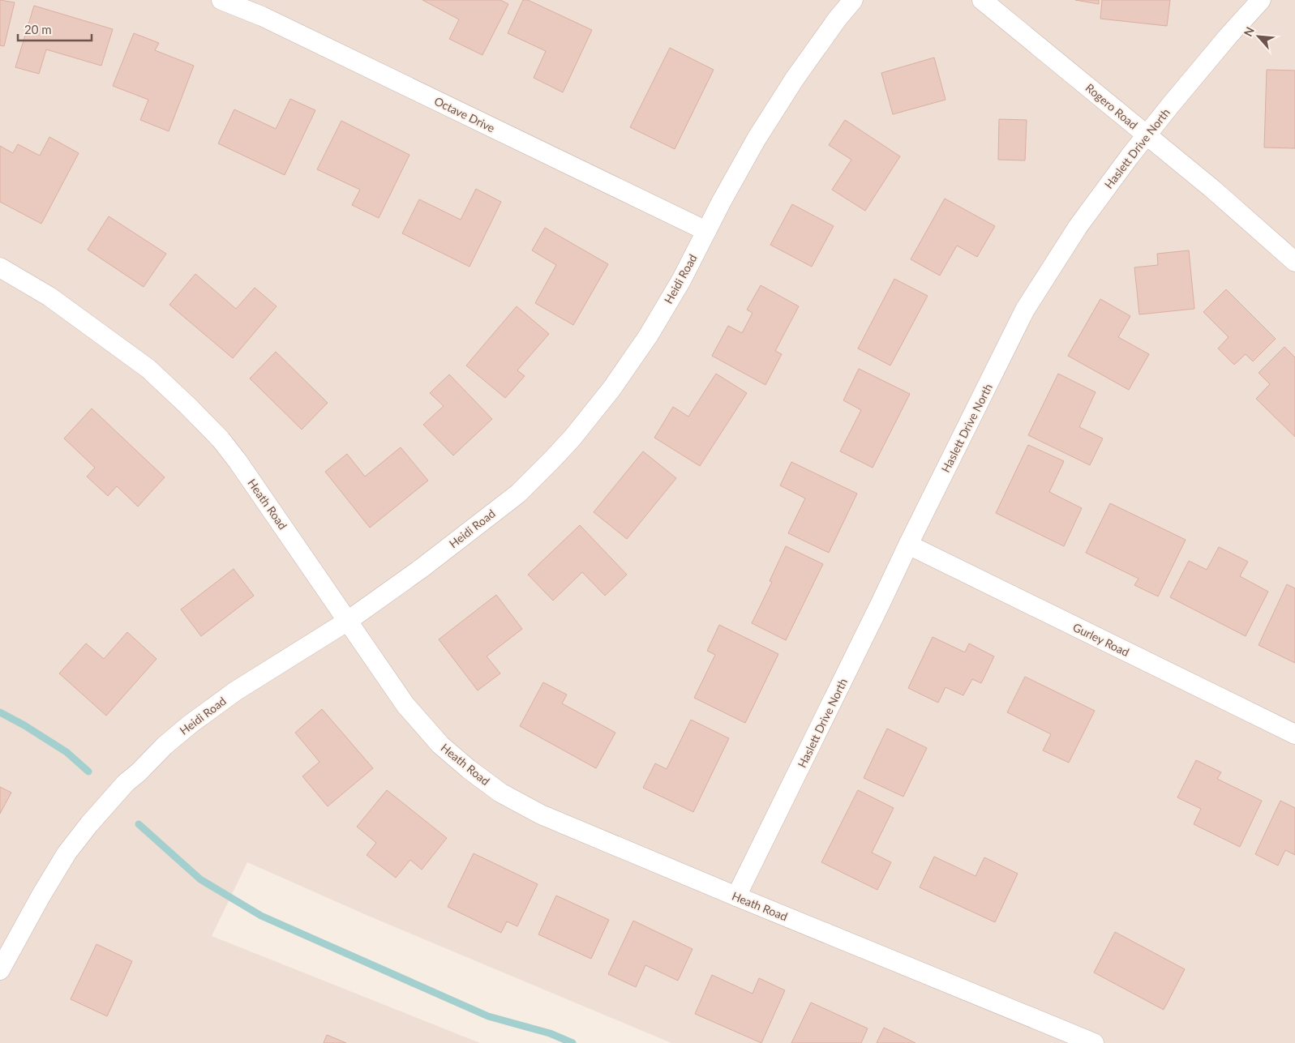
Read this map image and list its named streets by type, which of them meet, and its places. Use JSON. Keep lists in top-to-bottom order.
{
  "streets": {
    "street": [
      "Rogero Road",
      "Octave Drive",
      "Haslett Drive North",
      "Heidi Road",
      "Heath Road",
      "Gurley Road"
    ]
  },
  "crossings": [
    ["Rogero Road", "Haslett Drive North"],
    ["Octave Drive", "Heidi Road"],
    ["Haslett Drive North", "Heath Road"],
    ["Haslett Drive North", "Gurley Road"],
    ["Heidi Road", "Heath Road"]
  ],
  "scale_bar": "20 m",
  "north": "top left"
}
